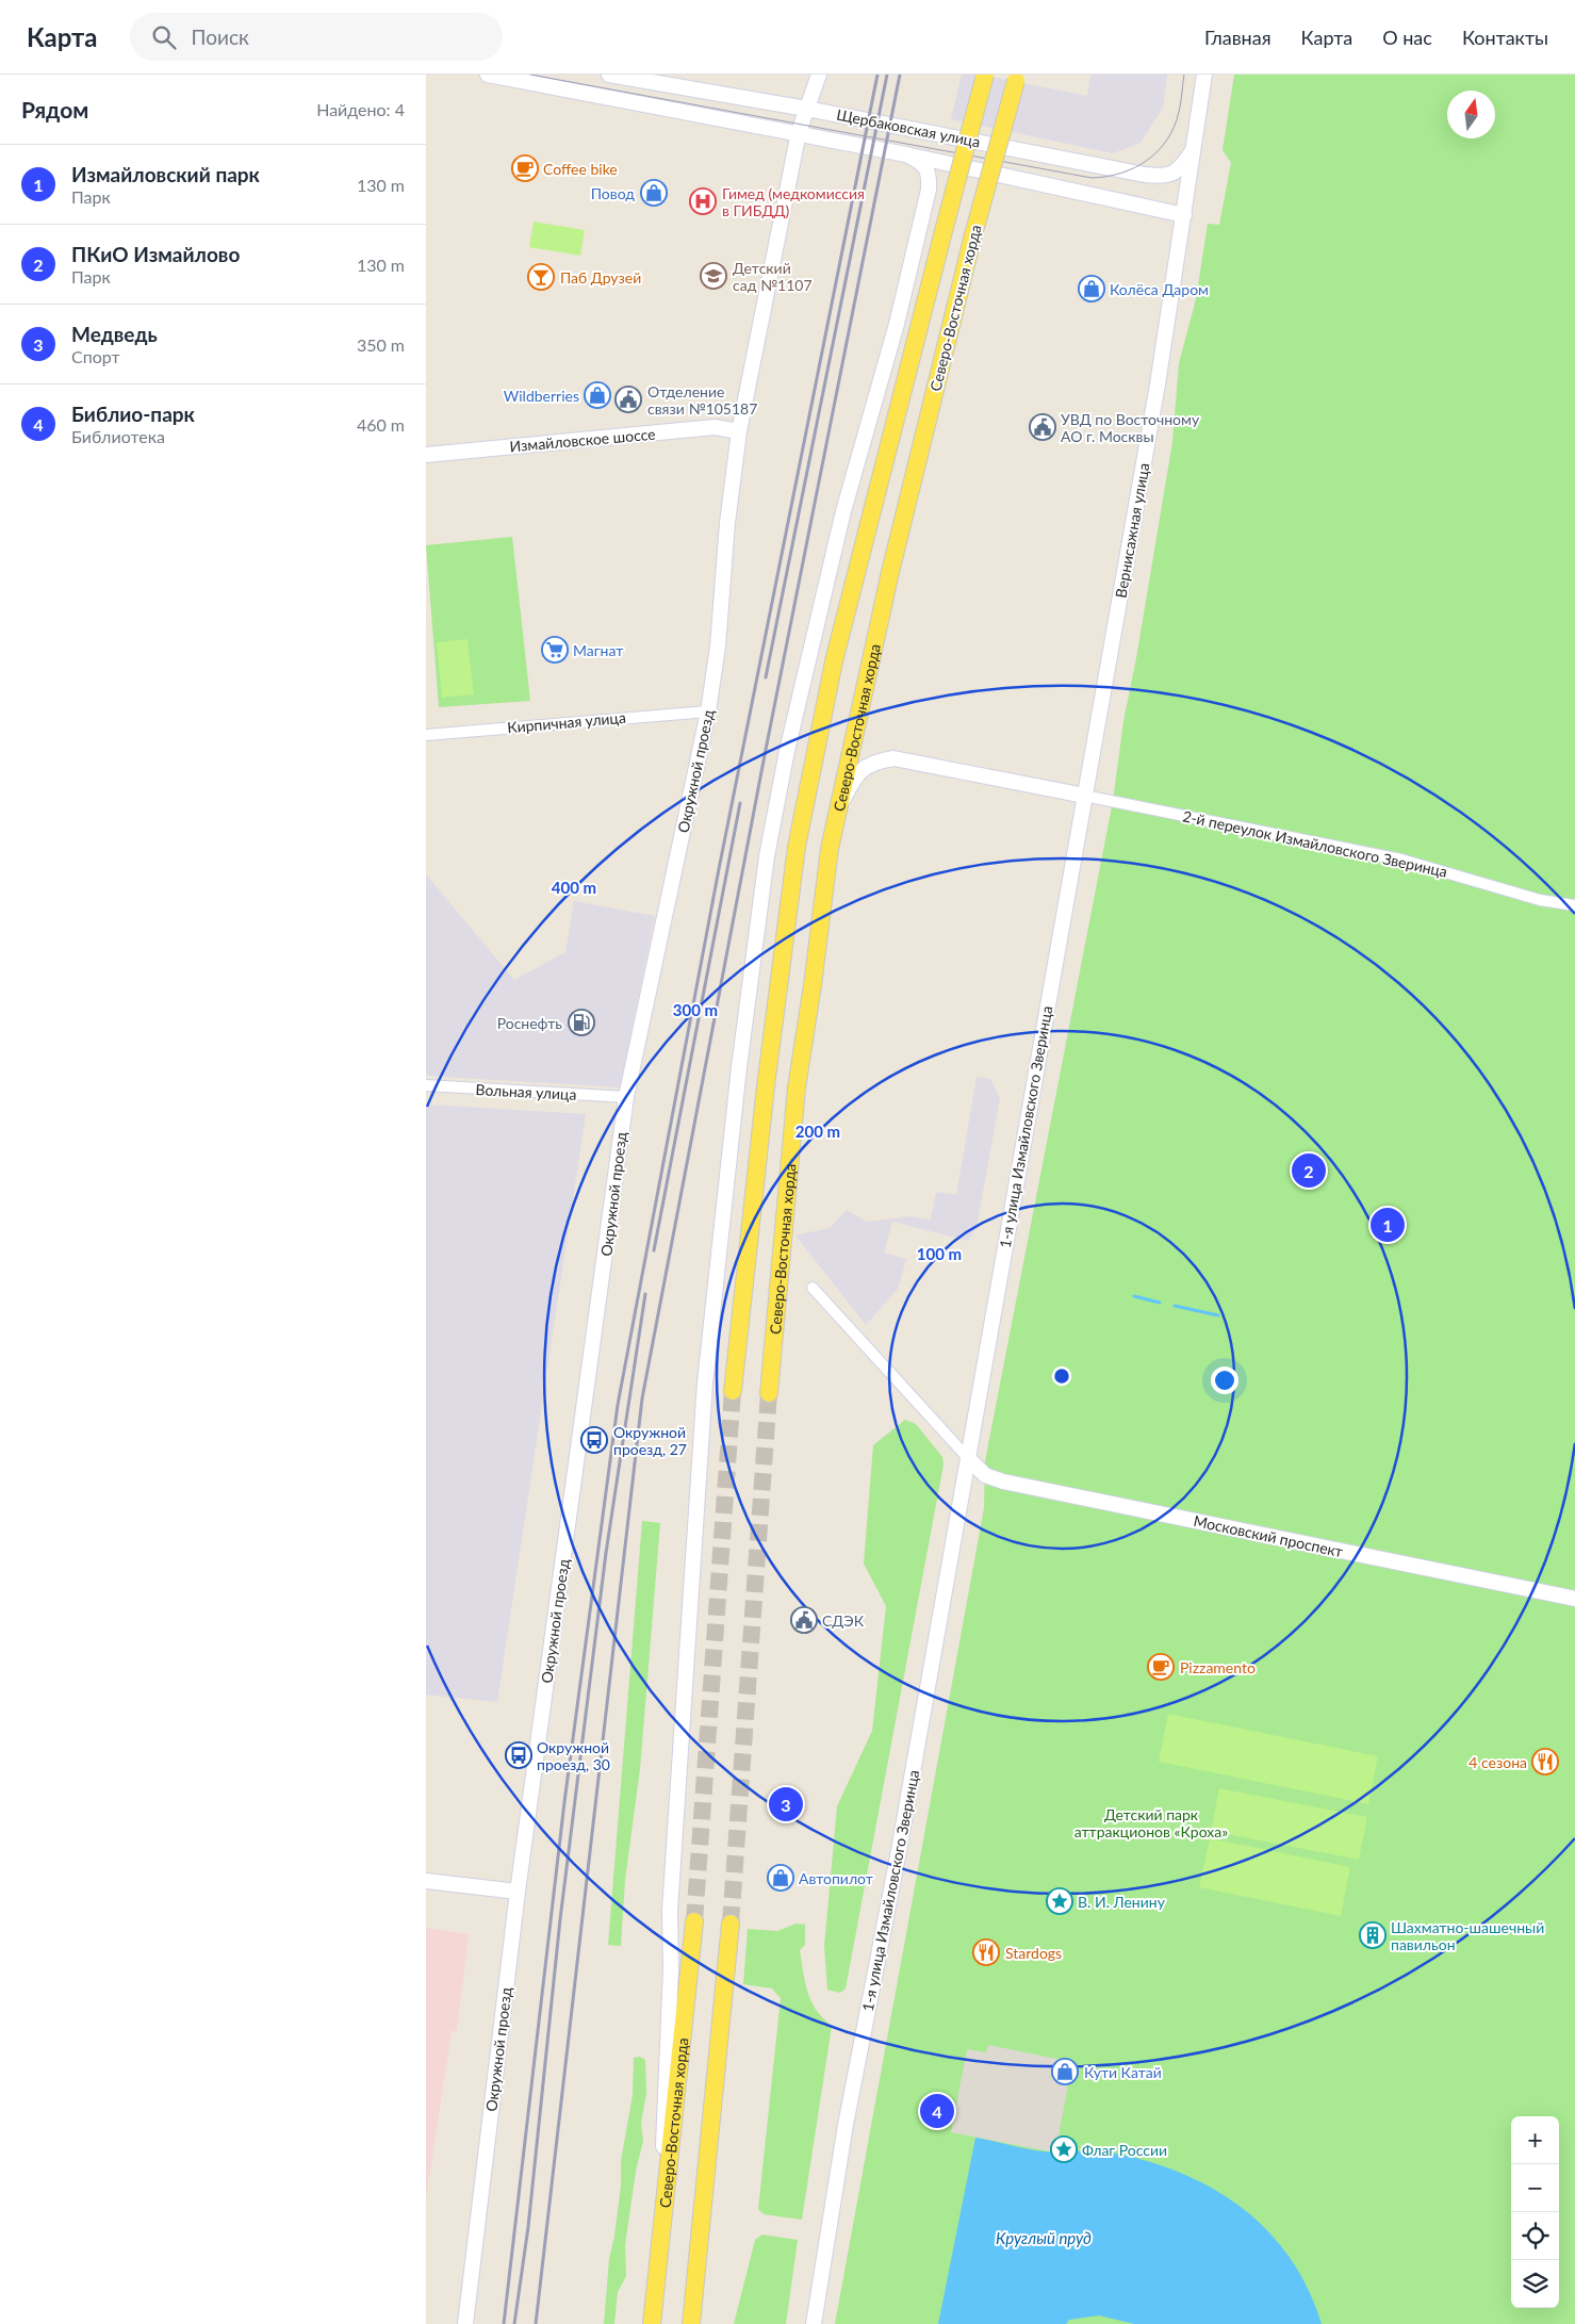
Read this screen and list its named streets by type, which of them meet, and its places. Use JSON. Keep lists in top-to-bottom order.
{
  "streets": {
    "main road": [
      "Щербаковская улица",
      "Северо-Восточная хорда",
      "Измайловское шоссе",
      "Вернисажная улица",
      "Окружной проезд",
      "1-я улица Измайловского Зверинца",
      "Московский проспект"
    ],
    "street": ["Кирпичная улица", "2-й переулок Измайловского Зверинца", "Вольная улица"]
  },
  "crossings": [
    ["Щербаковская улица", "Вернисажная улица"],
    ["Щербаковская улица", "Окружной проезд"],
    ["Измайловское шоссе", "Окружной проезд"],
    ["Вернисажная улица", "2-й переулок Измайловского Зверинца"],
    ["Вернисажная улица", "1-я улица Измайловского Зверинца"],
    ["Кирпичная улица", "Окружной проезд"],
    ["Окружной проезд", "Вольная улица"],
    ["2-й переулок Измайловского Зверинца", "1-я улица Измайловского Зверинца"],
    ["1-я улица Измайловского Зверинца", "Московский проспект"]
  ],
  "water": ["Круглый пруд"],
  "parks": ["Детский парк аттракционов «Кроха»"],
  "places": {
    "cafe": ["Coffee bike", "Pizzamento"],
    "shop": [
      "Повод",
      "Колёса Даром",
      "Wildberries",
      "Автопилот",
      "Кути Катай"
    ],
    "hospital": ["Гимед (медкомиссия в ГИБДД)"],
    "school or university": ["Детский сад №1107"],
    "bar": ["Паб Друзей"],
    "public building": ["Отделение связи №105187", "УВД по Восточному АО г. Москвы", "СДЭК"],
    "supermarket": ["Магнат"],
    "fuel station": ["Роснефть"],
    "bus stop": ["Окружной проезд, 27", "Окружной проезд, 30"],
    "restaurant": ["4 сезона", "Stardogs"],
    "place": ["В. И. Ленину", "Флаг России"],
    "building": ["Шахматно-шашечный павильон"]
  },
  "north": "top",
  "page": {
    "header": "Карта",
    "search": "Поиск",
    "nav": [
      "Главная",
      "Карта",
      "О нас",
      "Контакты"
    ],
    "heading": ["Рядом", "Найдено: 4"],
    "list": [
      {
        "mark": "1",
        "name": "Измайловский парк",
        "note": "Парк",
        "value": "130 m"
      },
      {
        "mark": "2",
        "name": "ПКиО Измайлово",
        "note": "Парк",
        "value": "130 m"
      },
      {
        "mark": "3",
        "name": "Медведь",
        "note": "Спорт",
        "value": "350 m"
      },
      {
        "mark": "4",
        "name": "Библио-парк",
        "note": "Библиотека",
        "value": "460 m"
      }
    ],
    "pins": [
      "2",
      "1",
      "3",
      "4"
    ],
    "map_buttons": ["+", "−"]
  },
  "rings": [
    "400 m",
    "300 m",
    "200 m",
    "100 m"
  ]
}
